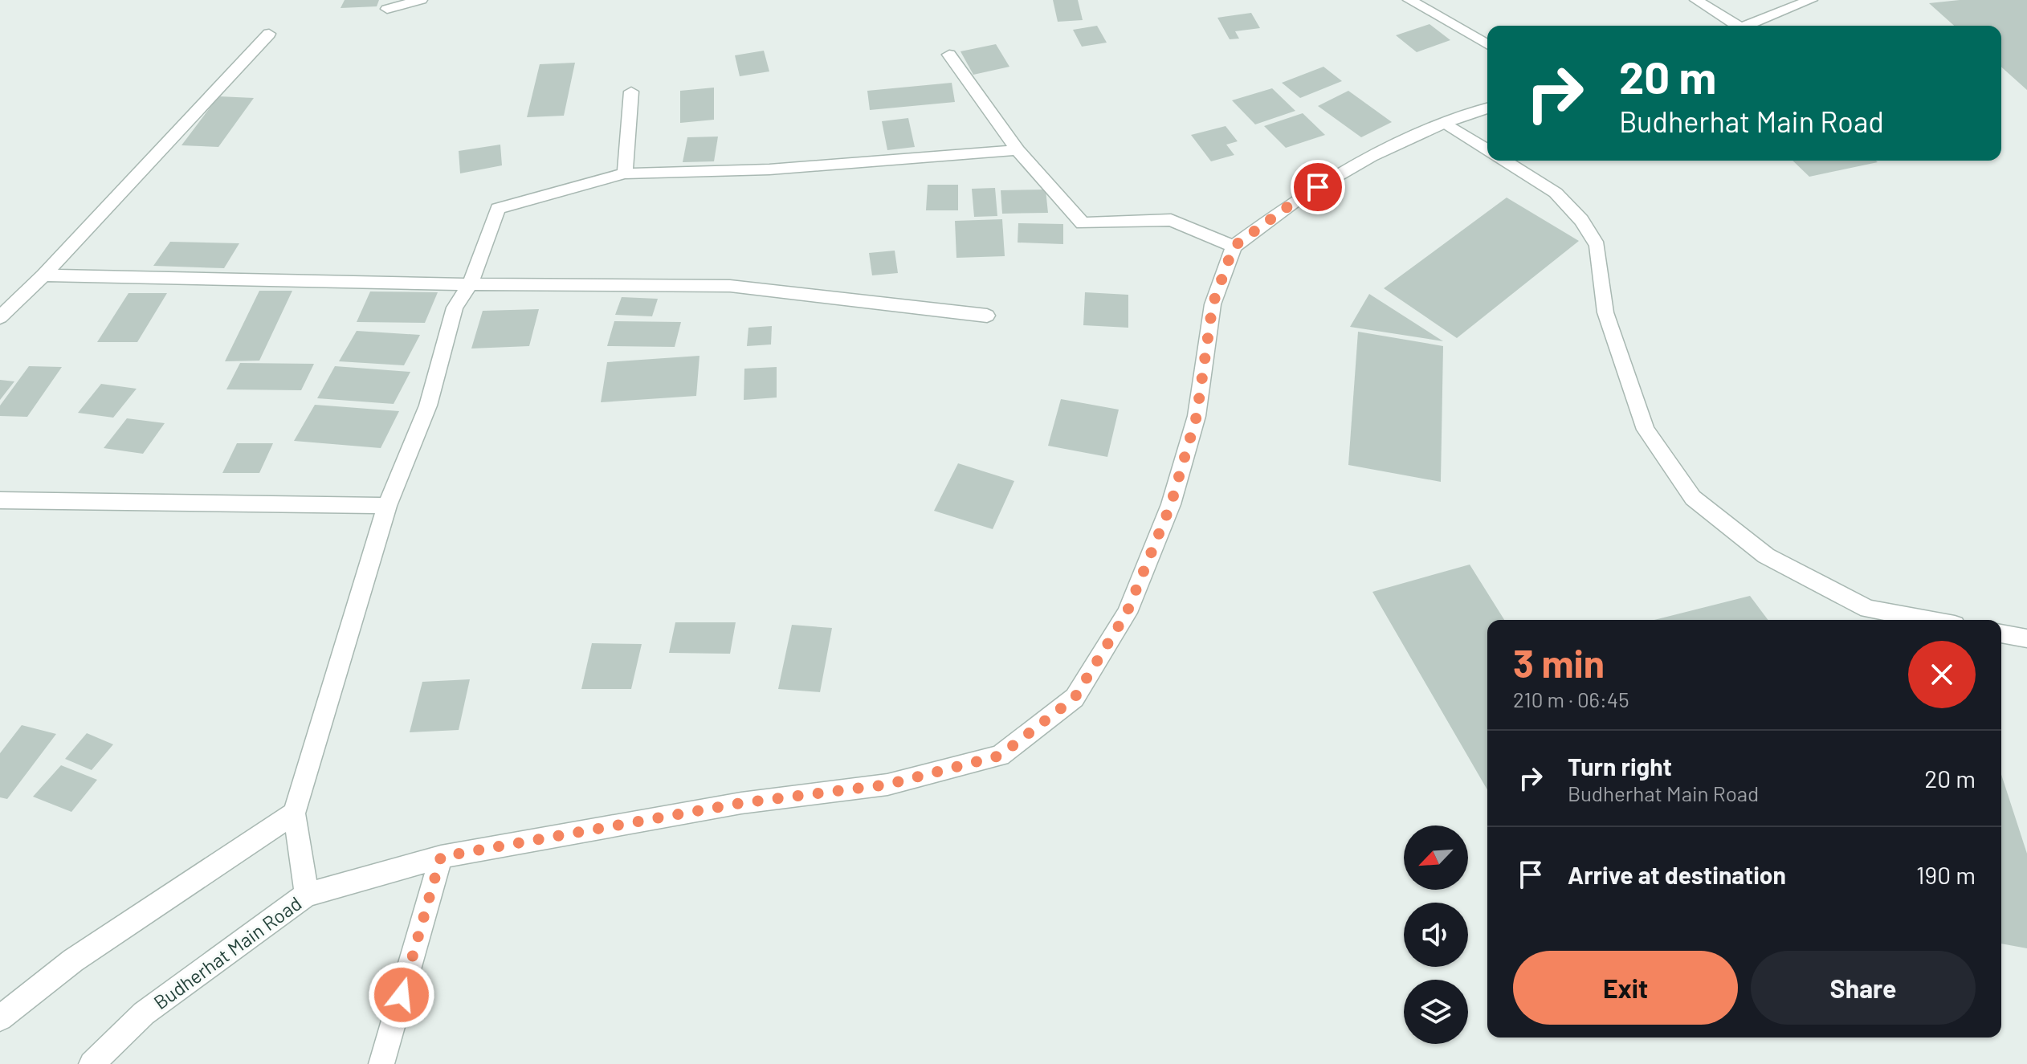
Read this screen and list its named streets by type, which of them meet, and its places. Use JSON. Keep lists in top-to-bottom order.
{
  "streets": {
    "street": ["Budherhat Main Road"]
  },
  "north": "bottom left",
  "page": {
    "turn": ["20 m", "Budherhat Main Road"],
    "heading": ["3 min", "210 m · 06:45"],
    "list": [
      {
        "name": "Turn right",
        "note": "Budherhat Main Road",
        "value": "20 m"
      },
      {
        "name": "Arrive at destination",
        "value": "190 m"
      }
    ],
    "buttons": ["Exit", "Share"]
  }
}
